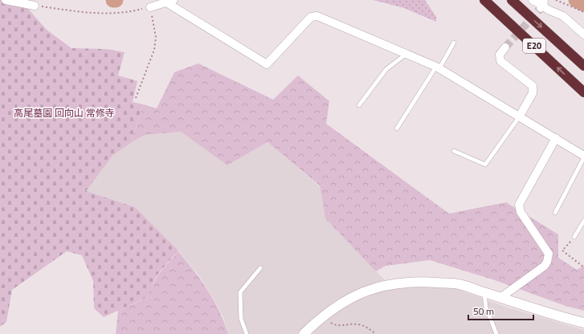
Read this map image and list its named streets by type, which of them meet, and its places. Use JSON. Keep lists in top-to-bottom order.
{
  "streets": {
    "highway": ["E20"]
  },
  "parks": ["高尾墓園 回向山 常修寺"],
  "scale_bar": "50 m"
}
